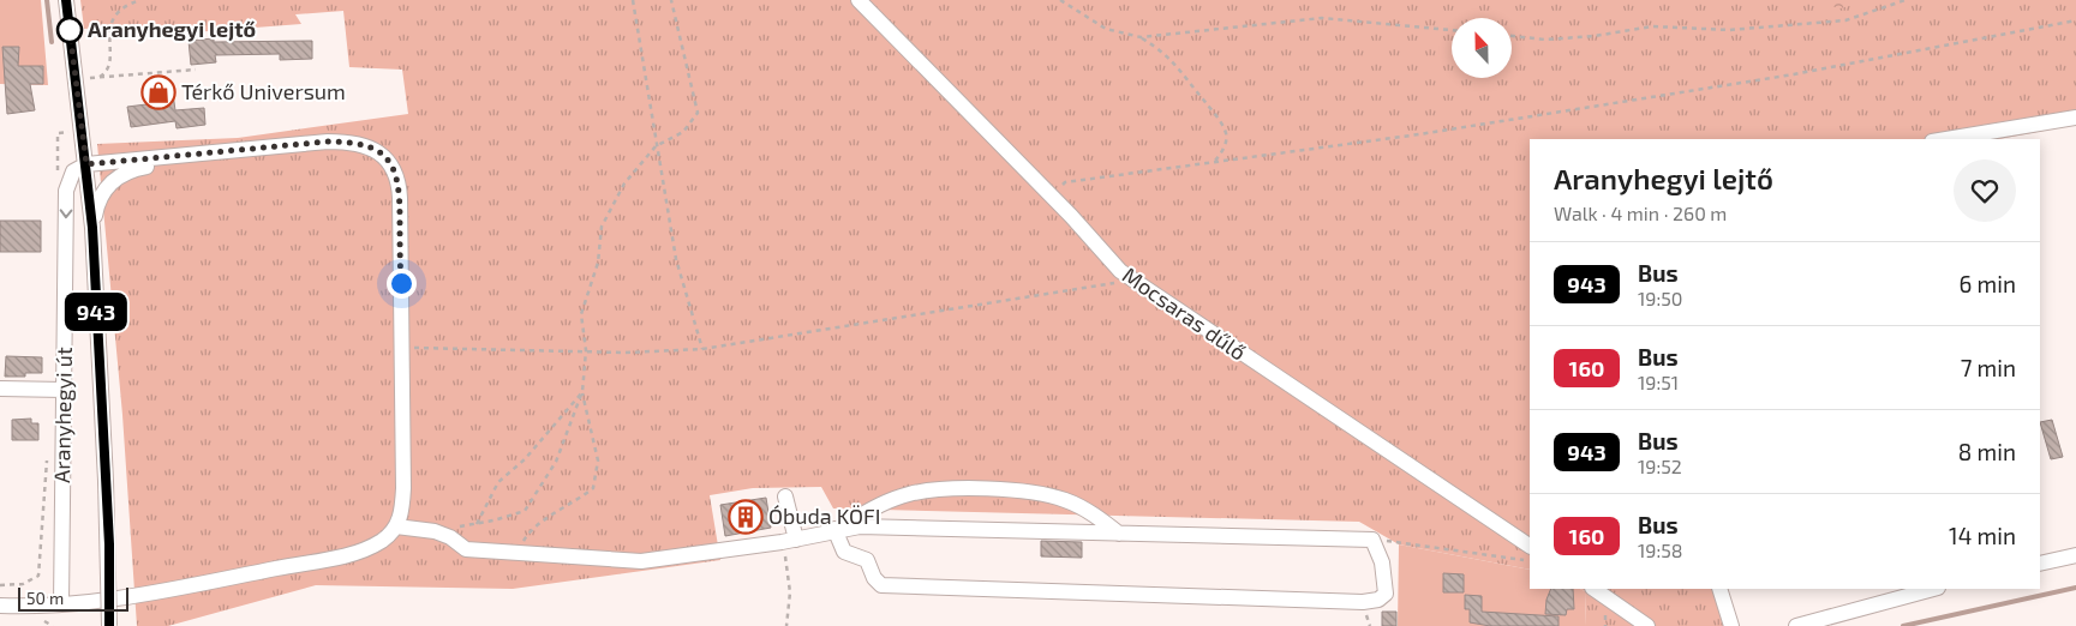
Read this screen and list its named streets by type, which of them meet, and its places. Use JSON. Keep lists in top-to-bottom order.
{
  "streets": {
    "street": ["Mocsaras dűlő", "Aranyhegyi út"]
  },
  "places": {
    "other": ["Aranyhegyi lejtő"],
    "shop": ["Térkő Universum"],
    "building": ["Óbuda KÖFI"]
  },
  "lines": ["bus line 943"],
  "scale_bar": "50 m",
  "north": "top",
  "page": {
    "on_map": "943",
    "heading": ["Aranyhegyi lejtő", "Walk · 4 min · 260 m"],
    "list": [
      {
        "mark": "943",
        "name": "Bus",
        "note": "19:50",
        "value": "6 min"
      },
      {
        "mark": "160",
        "name": "Bus",
        "note": "19:51",
        "value": "7 min"
      },
      {
        "mark": "943",
        "name": "Bus",
        "note": "19:52",
        "value": "8 min"
      },
      {
        "mark": "160",
        "name": "Bus",
        "note": "19:58",
        "value": "14 min"
      }
    ],
    "scale": "50 m"
  }
}
